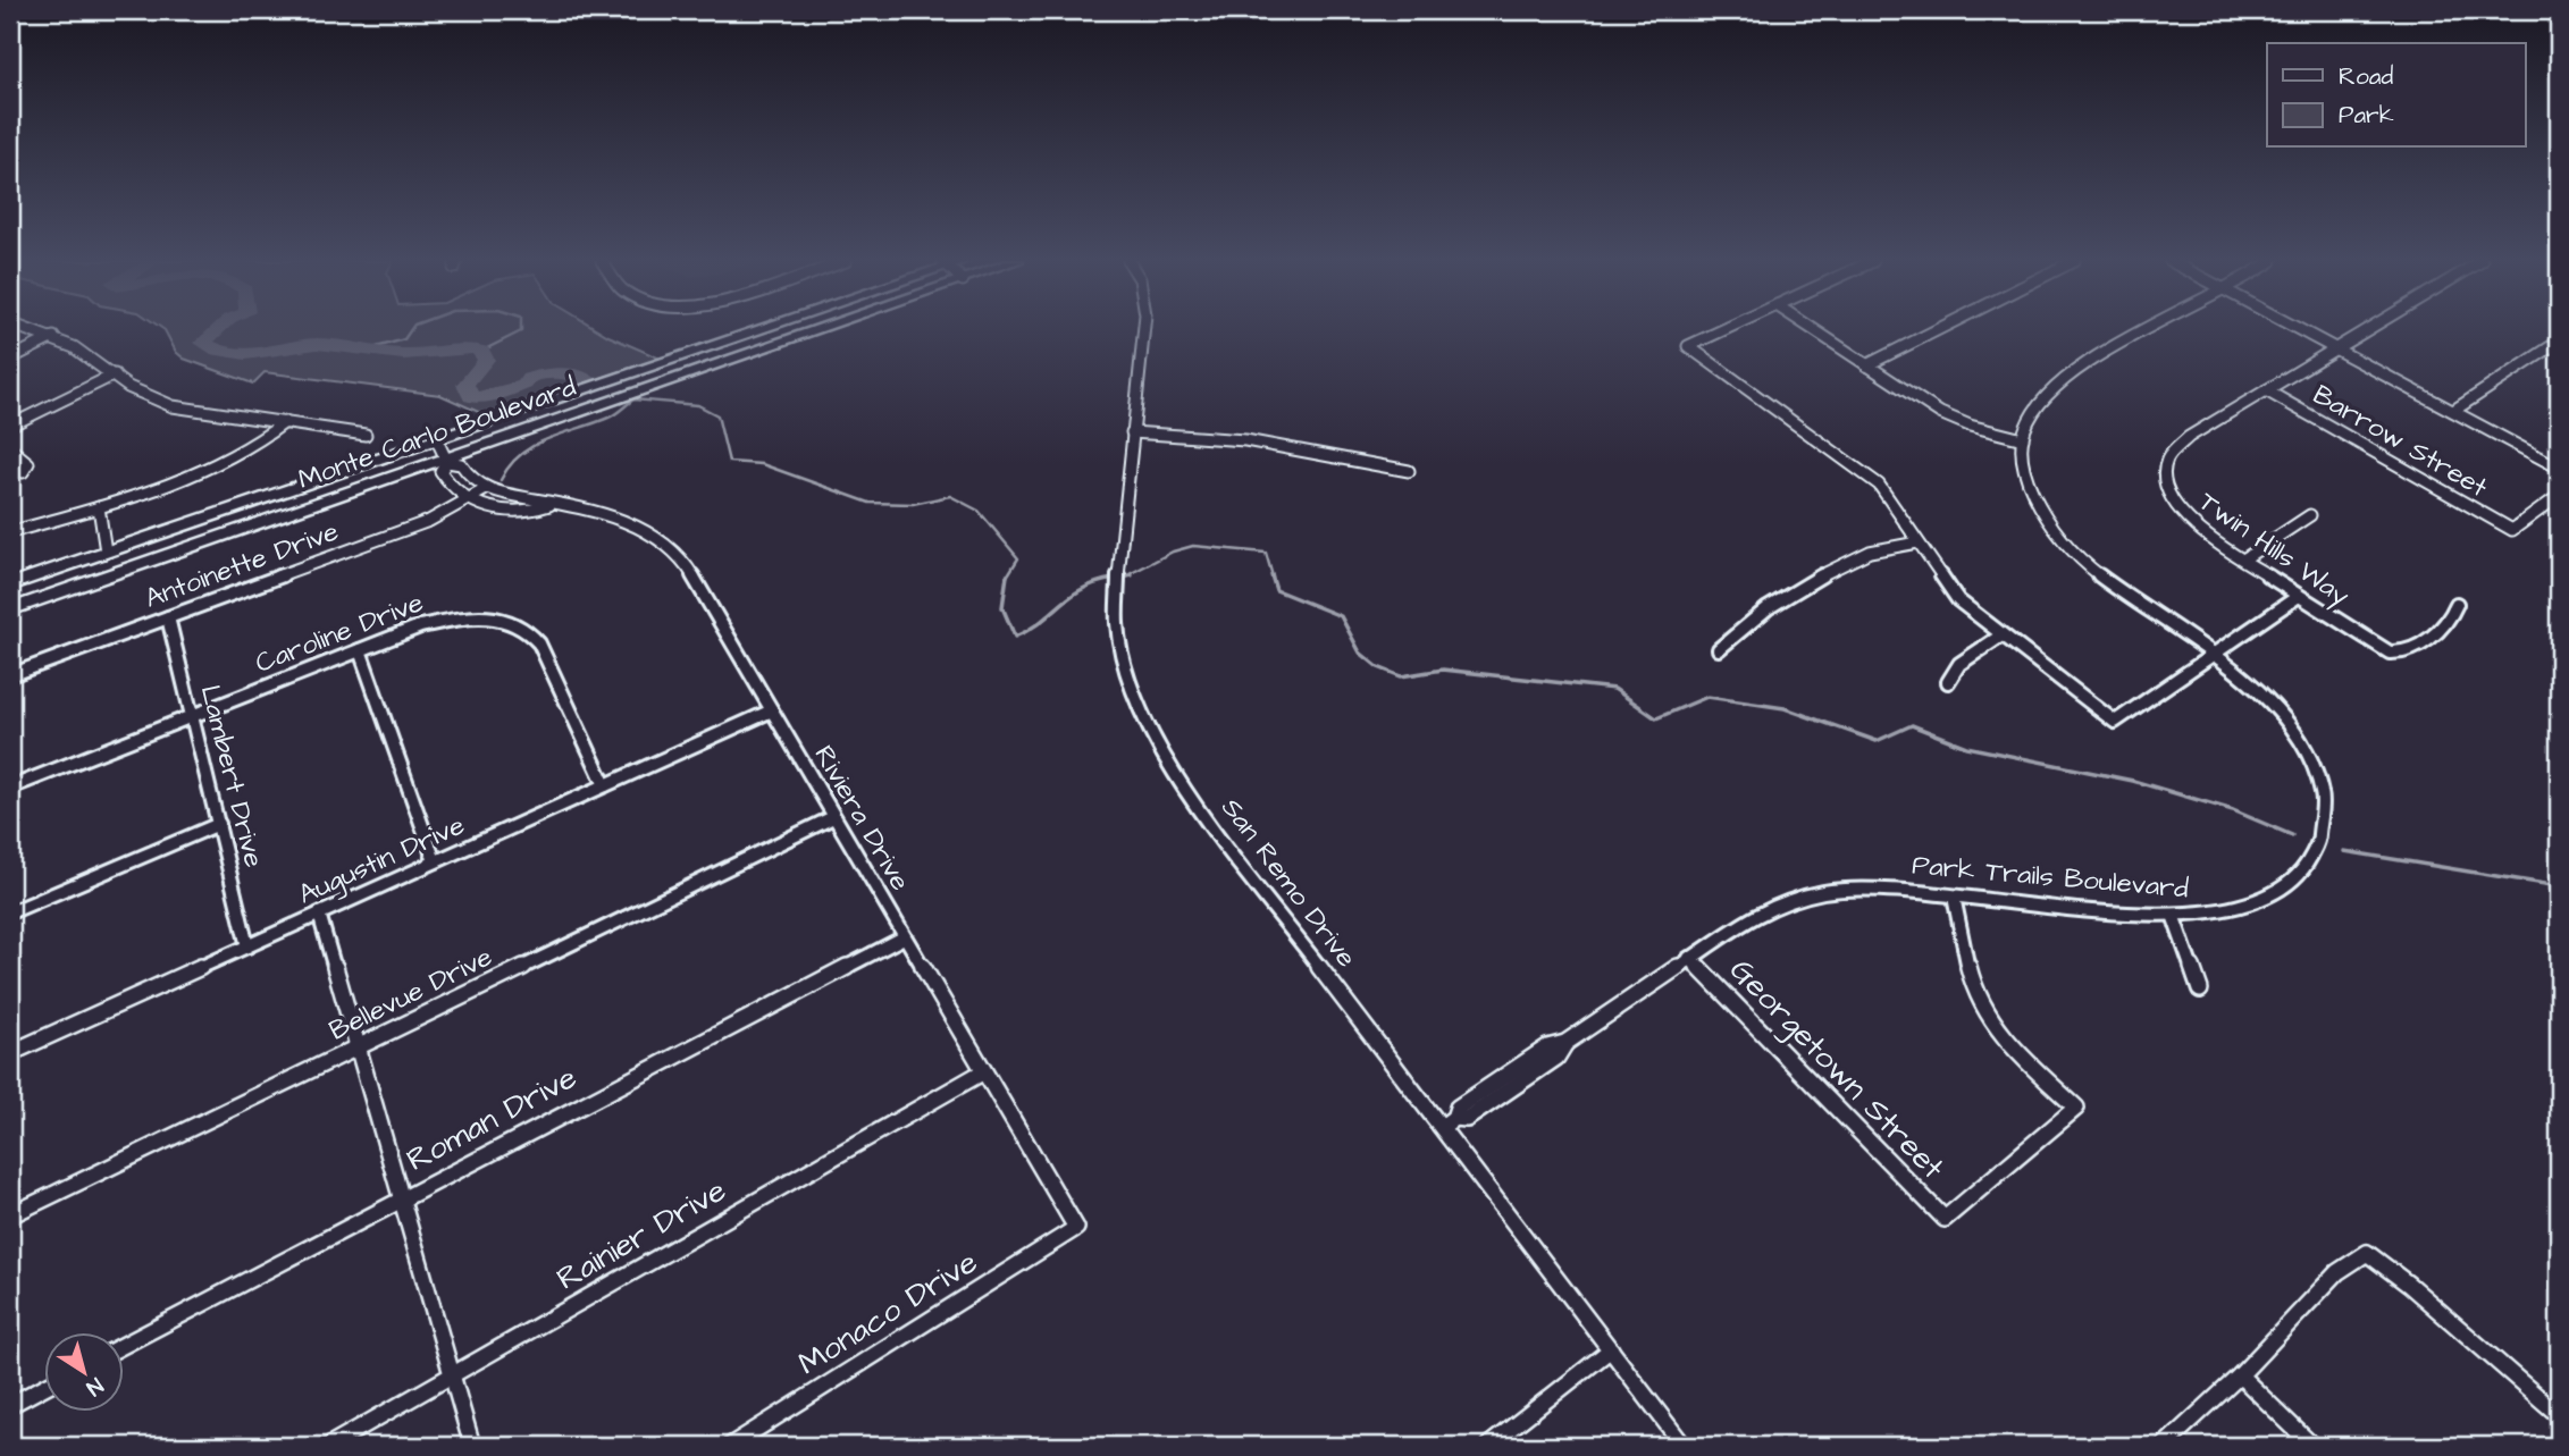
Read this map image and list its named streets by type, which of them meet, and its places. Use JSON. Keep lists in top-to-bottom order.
{
  "streets": {
    "main road": ["Monte Carlo Boulevard"],
    "street": [
      "Barrow Street",
      "Twin Hills Way",
      "Antoinette Drive",
      "Caroline Drive",
      "Lambert Drive",
      "Riviera Drive",
      "Augustin Drive",
      "Park Trails Boulevard",
      "San Remo Drive",
      "Bellevue Drive",
      "Georgetown Street",
      "Roman Drive",
      "Rainier Drive",
      "Monaco Drive"
    ]
  },
  "crossings": [
    ["Monte Carlo Boulevard", "Riviera Drive"],
    ["Barrow Street", "Twin Hills Way"],
    ["Antoinette Drive", "Lambert Drive"],
    ["Antoinette Drive", "Riviera Drive"],
    ["Caroline Drive", "Lambert Drive"],
    ["Caroline Drive", "Augustin Drive"],
    ["Lambert Drive", "Augustin Drive"],
    ["Riviera Drive", "Augustin Drive"],
    ["Riviera Drive", "Bellevue Drive"],
    ["Riviera Drive", "Roman Drive"],
    ["Riviera Drive", "Rainier Drive"],
    ["Riviera Drive", "Monaco Drive"],
    ["Park Trails Boulevard", "San Remo Drive"],
    ["Park Trails Boulevard", "Georgetown Street"]
  ],
  "legend": ["Road", "Park"],
  "north": "bottom right"
}
